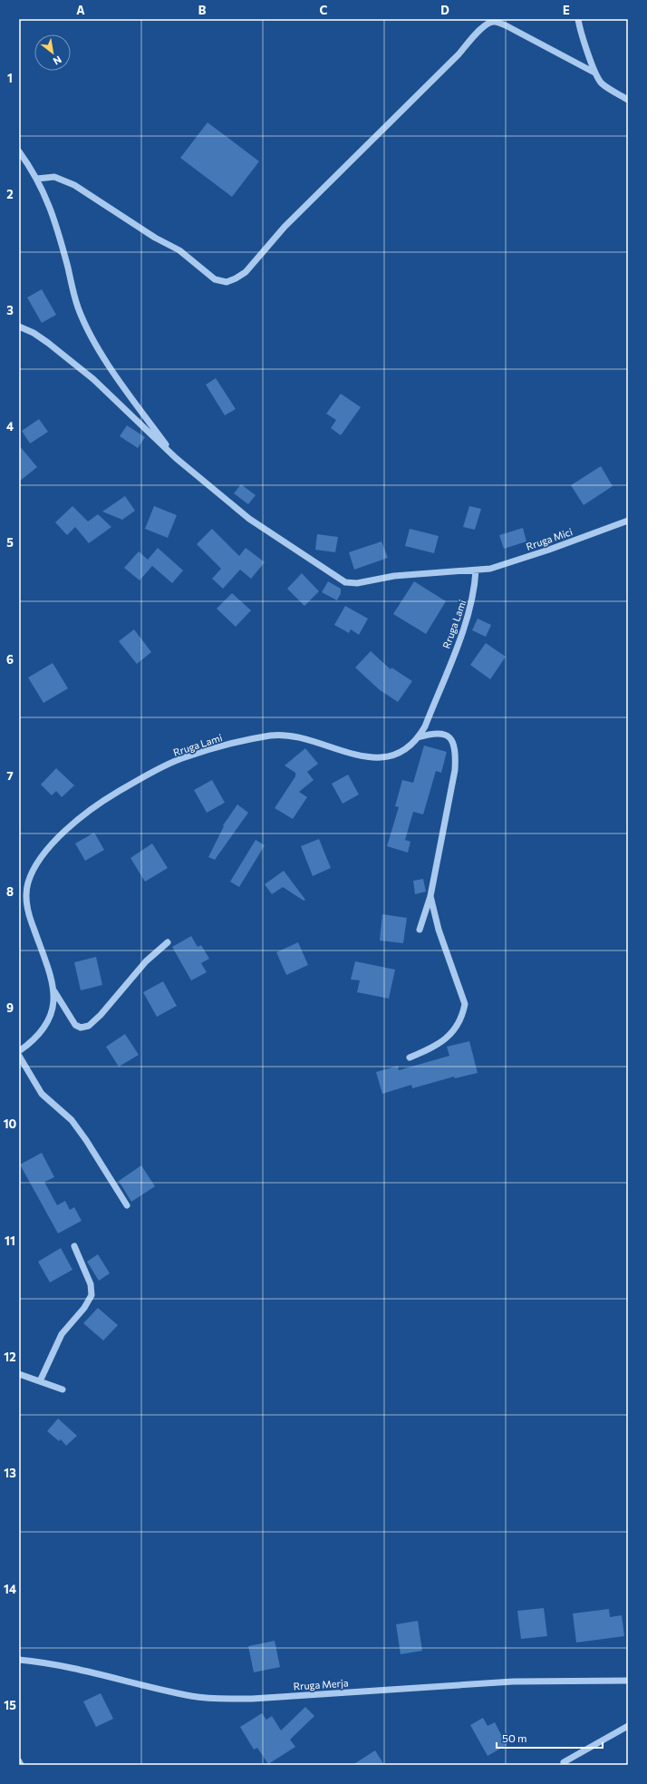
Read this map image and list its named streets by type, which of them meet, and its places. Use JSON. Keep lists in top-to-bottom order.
{
  "streets": {
    "street": ["Rruga Mici", "Rruga Lami", "Rruga Merja"]
  },
  "crossings": [
    ["Rruga Mici", "Rruga Lami"]
  ],
  "scale_bar": "50 m",
  "north": "bottom right",
  "grid": {
    "columns": [
      "A",
      "B",
      "C",
      "D",
      "E"
    ],
    "rows": [
      "1",
      "2",
      "3",
      "4",
      "5",
      "6",
      "7",
      "8",
      "9",
      "10",
      "11",
      "12",
      "13",
      "14",
      "15"
    ]
  }
}
